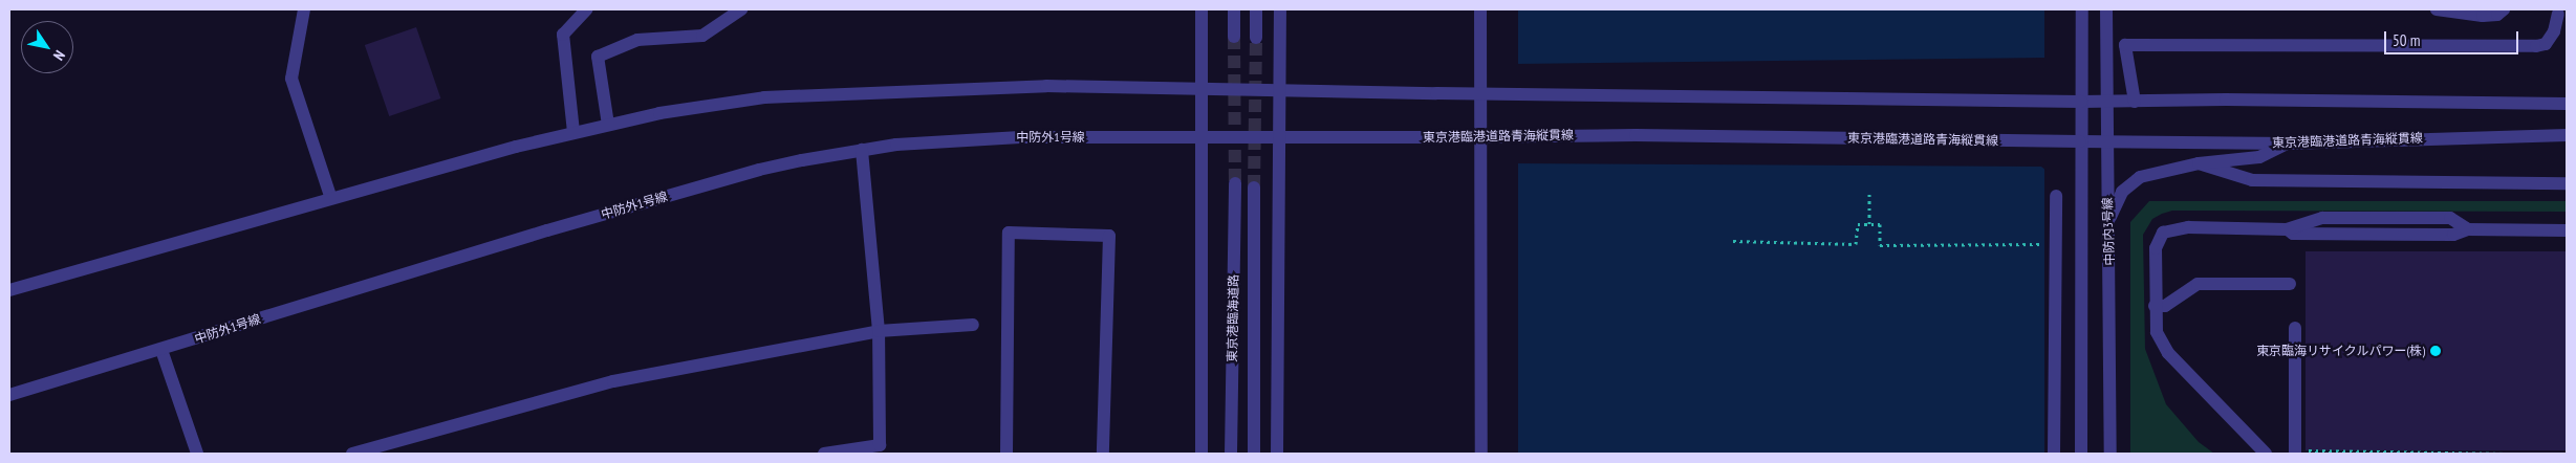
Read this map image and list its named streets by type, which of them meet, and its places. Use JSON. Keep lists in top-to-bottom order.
{
  "streets": {
    "street": [
      "東京港臨港道路青海縦貫線",
      "中防外1号線",
      "中防内3号線",
      "東京港臨海道路"
    ]
  },
  "crossings": [
    ["東京港臨港道路青海縦貫線", "中防外1号線"],
    ["東京港臨港道路青海縦貫線", "中防内3号線"]
  ],
  "places": ["東京臨海リサイクルパワー(株)"],
  "scale_bar": "50 m",
  "north": "bottom right"
}
